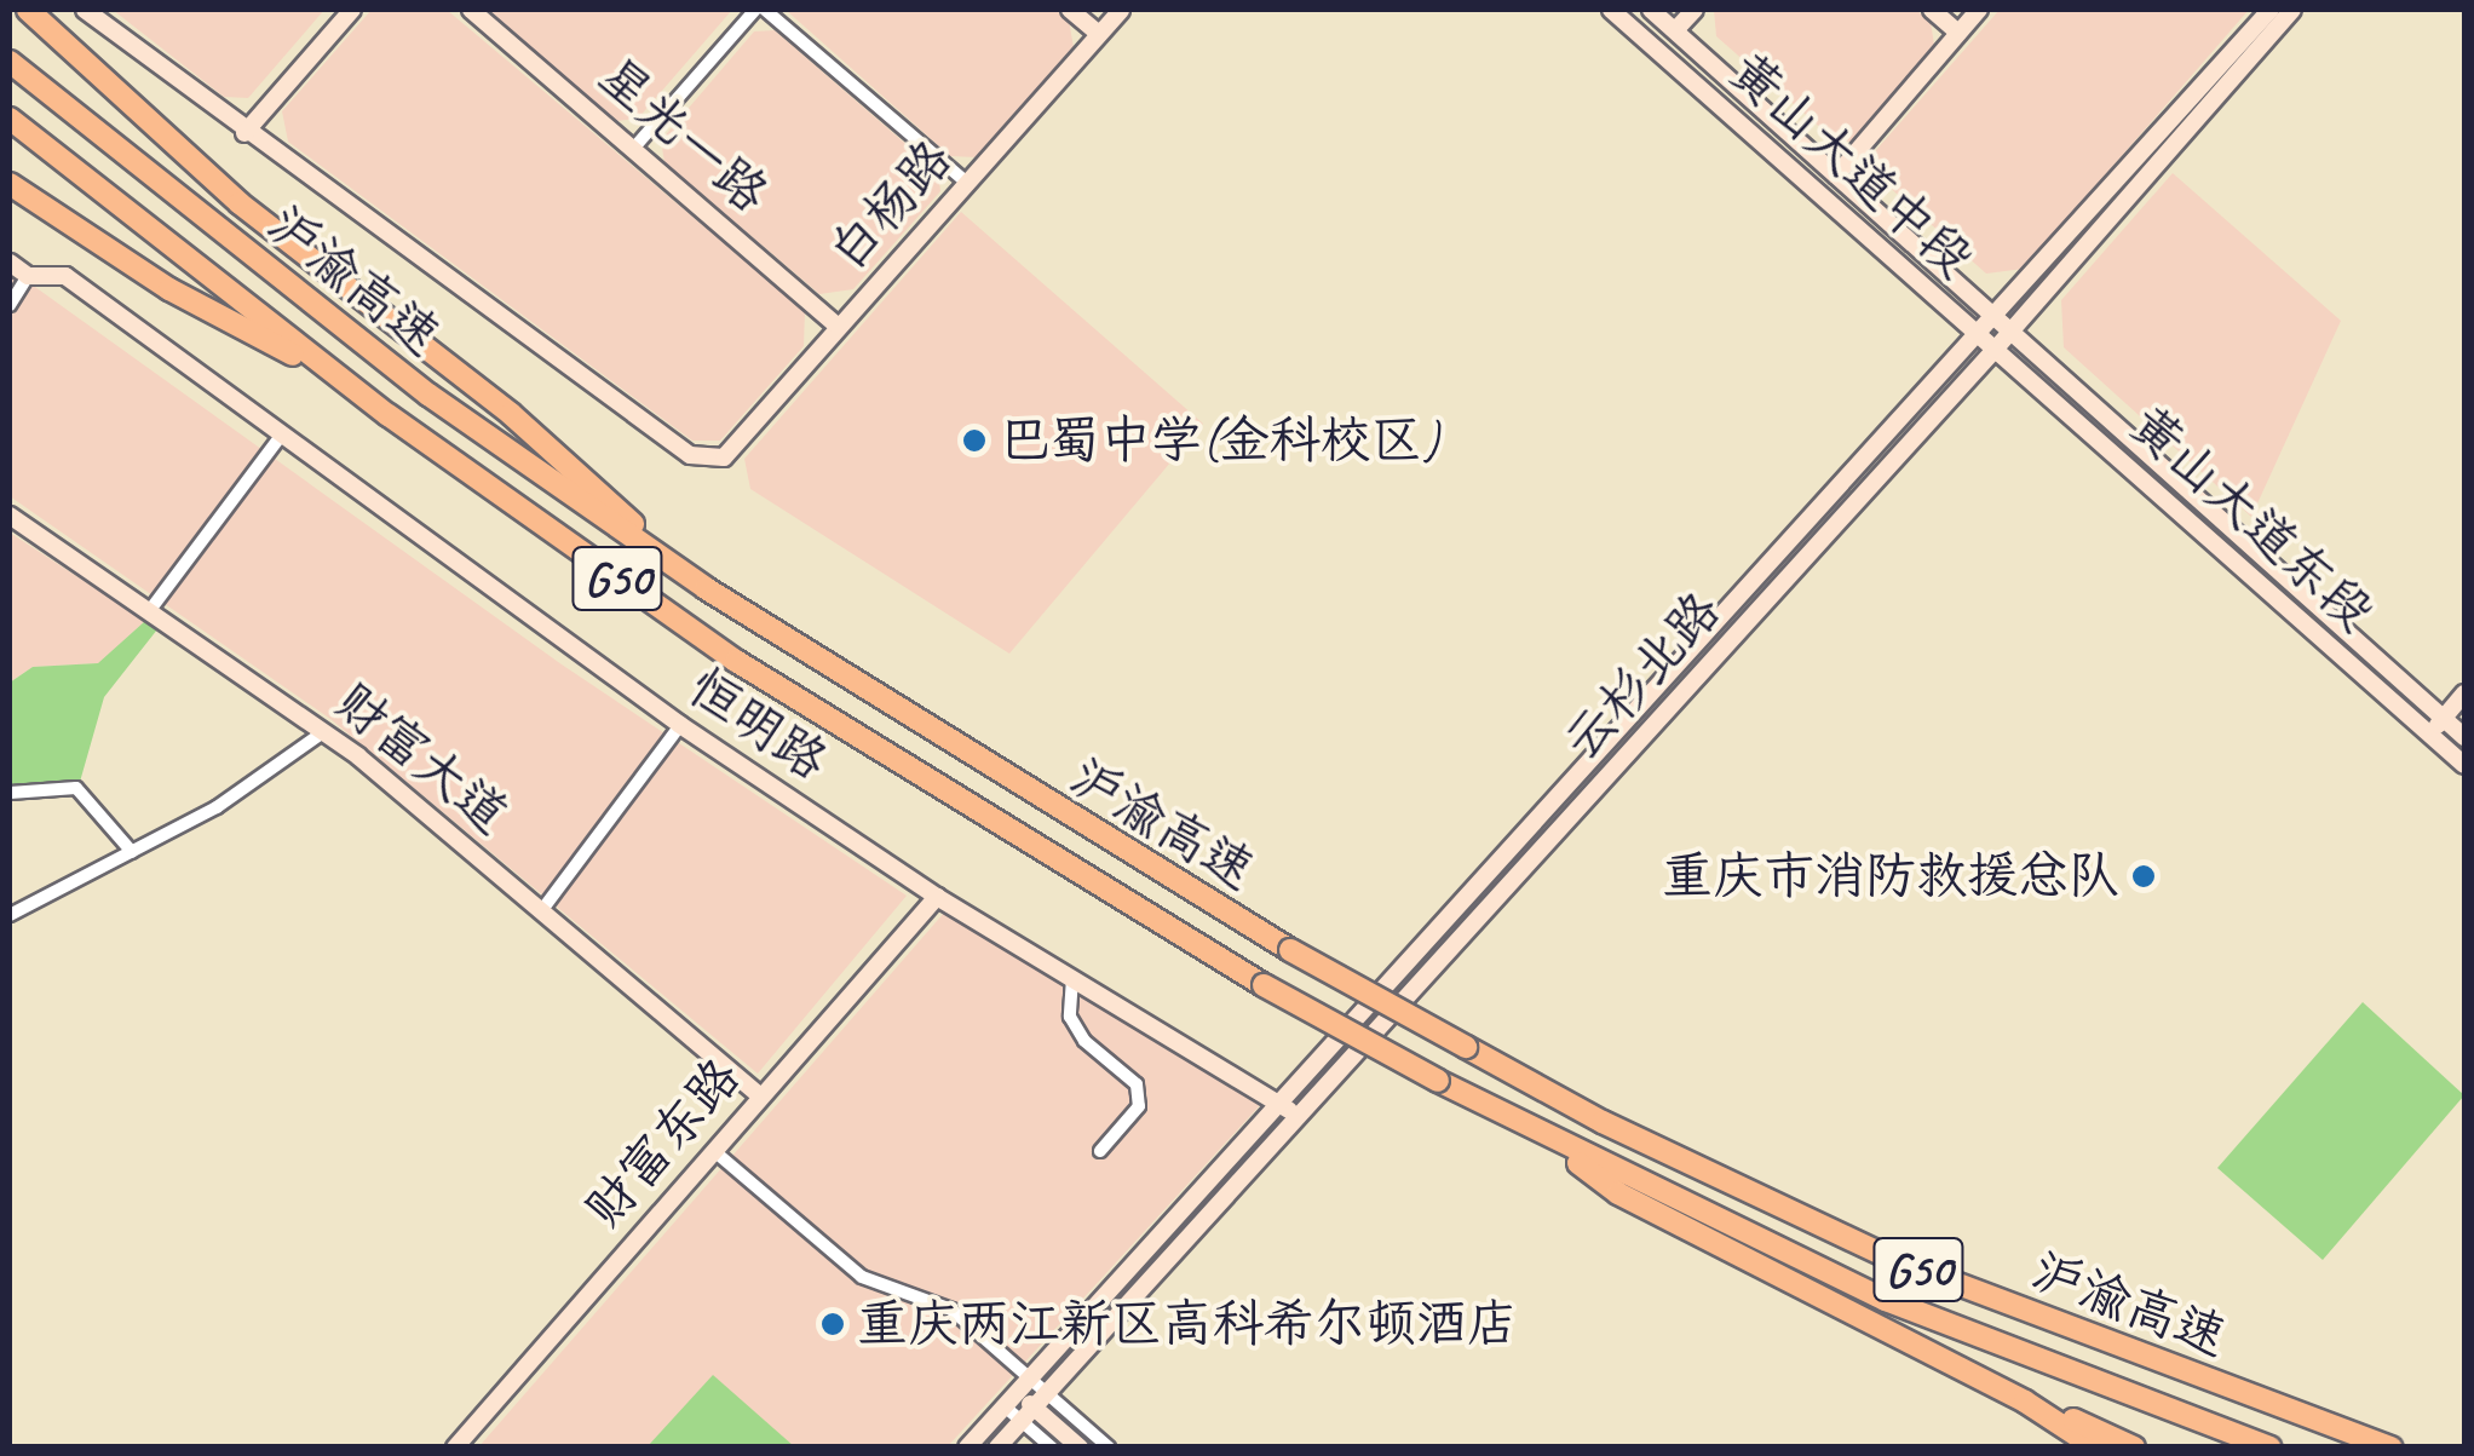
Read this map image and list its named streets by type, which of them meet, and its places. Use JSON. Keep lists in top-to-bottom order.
{
  "streets": {
    "highway": ["沪渝高速", "G50"],
    "main road": [
      "星光一路",
      "黄山大道中段",
      "白杨路",
      "黄山大道东段",
      "云杉北路",
      "恒明路",
      "财富大道",
      "财富东路"
    ]
  },
  "crossings": [
    ["星光一路", "白杨路"],
    ["黄山大道中段", "黄山大道东段"],
    ["黄山大道中段", "云杉北路"],
    ["黄山大道东段", "云杉北路"],
    ["云杉北路", "恒明路"],
    ["恒明路", "财富东路"],
    ["财富大道", "财富东路"]
  ],
  "places": ["巴蜀中学(金科校区)", "重庆市消防救援总队", "重庆两江新区高科希尔顿酒店"]
}
